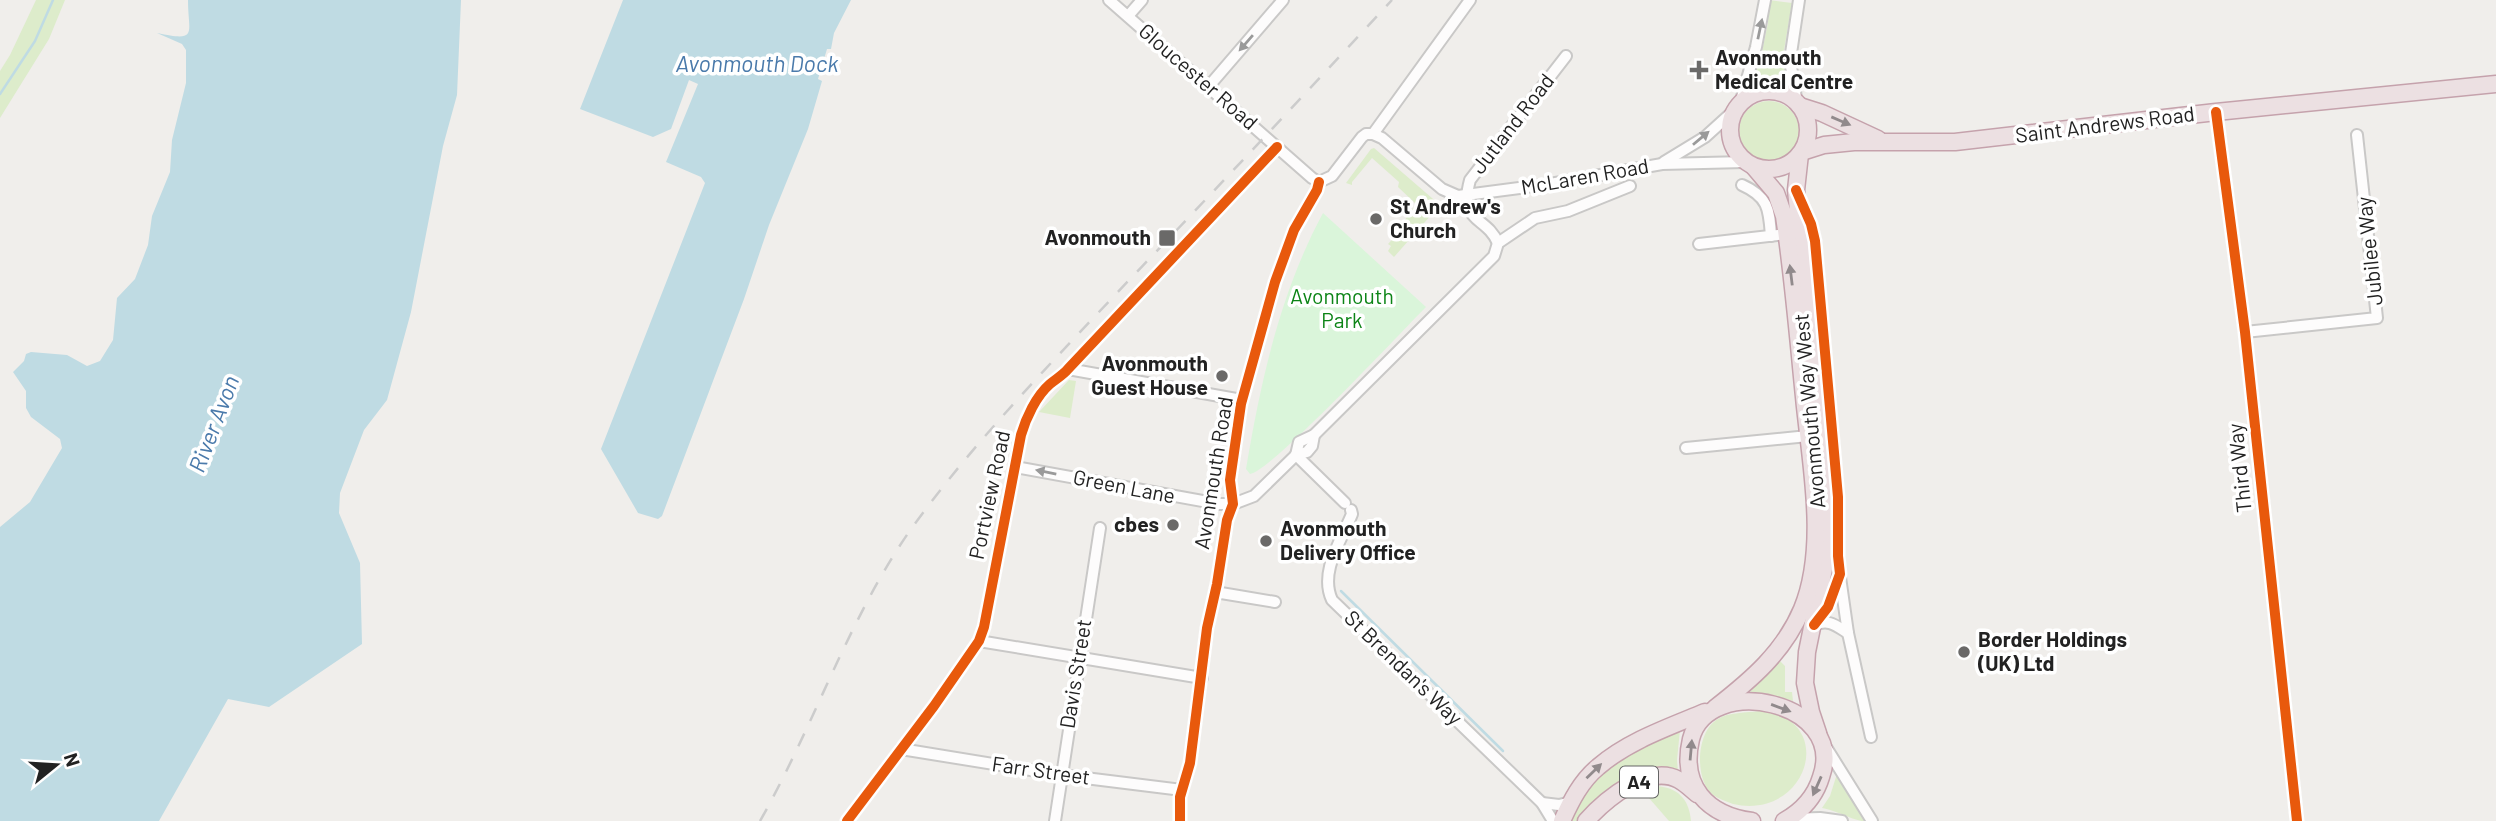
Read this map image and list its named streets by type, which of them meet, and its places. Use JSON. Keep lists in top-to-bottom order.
{
  "streets": {
    "highway": ["Saint Andrews Road", "A4"],
    "street": [
      "Gloucester Road",
      "Jutland Road",
      "McLaren Road",
      "Jubilee Way",
      "Avonmouth Way West",
      "Third Way",
      "Avonmouth Road",
      "Green Lane",
      "Portview Road",
      "St Brendan's Way",
      "Davis Street",
      "Farr Street"
    ]
  },
  "crossings": [
    ["Gloucester Road", "Avonmouth Road"],
    ["Gloucester Road", "Portview Road"],
    ["Jutland Road", "McLaren Road"],
    ["Saint Andrews Road", "McLaren Road"],
    ["Saint Andrews Road", "Third Way"],
    ["Saint Andrews Road", "A4"],
    ["McLaren Road", "A4"],
    ["Jubilee Way", "Third Way"],
    ["Avonmouth Road", "Green Lane"],
    ["Avonmouth Road", "Farr Street"],
    ["Green Lane", "Portview Road"],
    ["Portview Road", "Farr Street"],
    ["Davis Street", "Farr Street"]
  ],
  "one_way": ["Green Lane"],
  "water": ["Avonmouth Dock", "River Avon"],
  "parks": ["Avonmouth Park"],
  "places": {
    "health": ["Avonmouth Medical Centre"],
    "other": [
      "St Andrew's Church",
      "Avonmouth Guest House",
      "cbes",
      "Avonmouth Delivery Office",
      "Border Holdings (UK) Ltd"
    ],
    "transit": ["Avonmouth"]
  },
  "north": "right"
}
